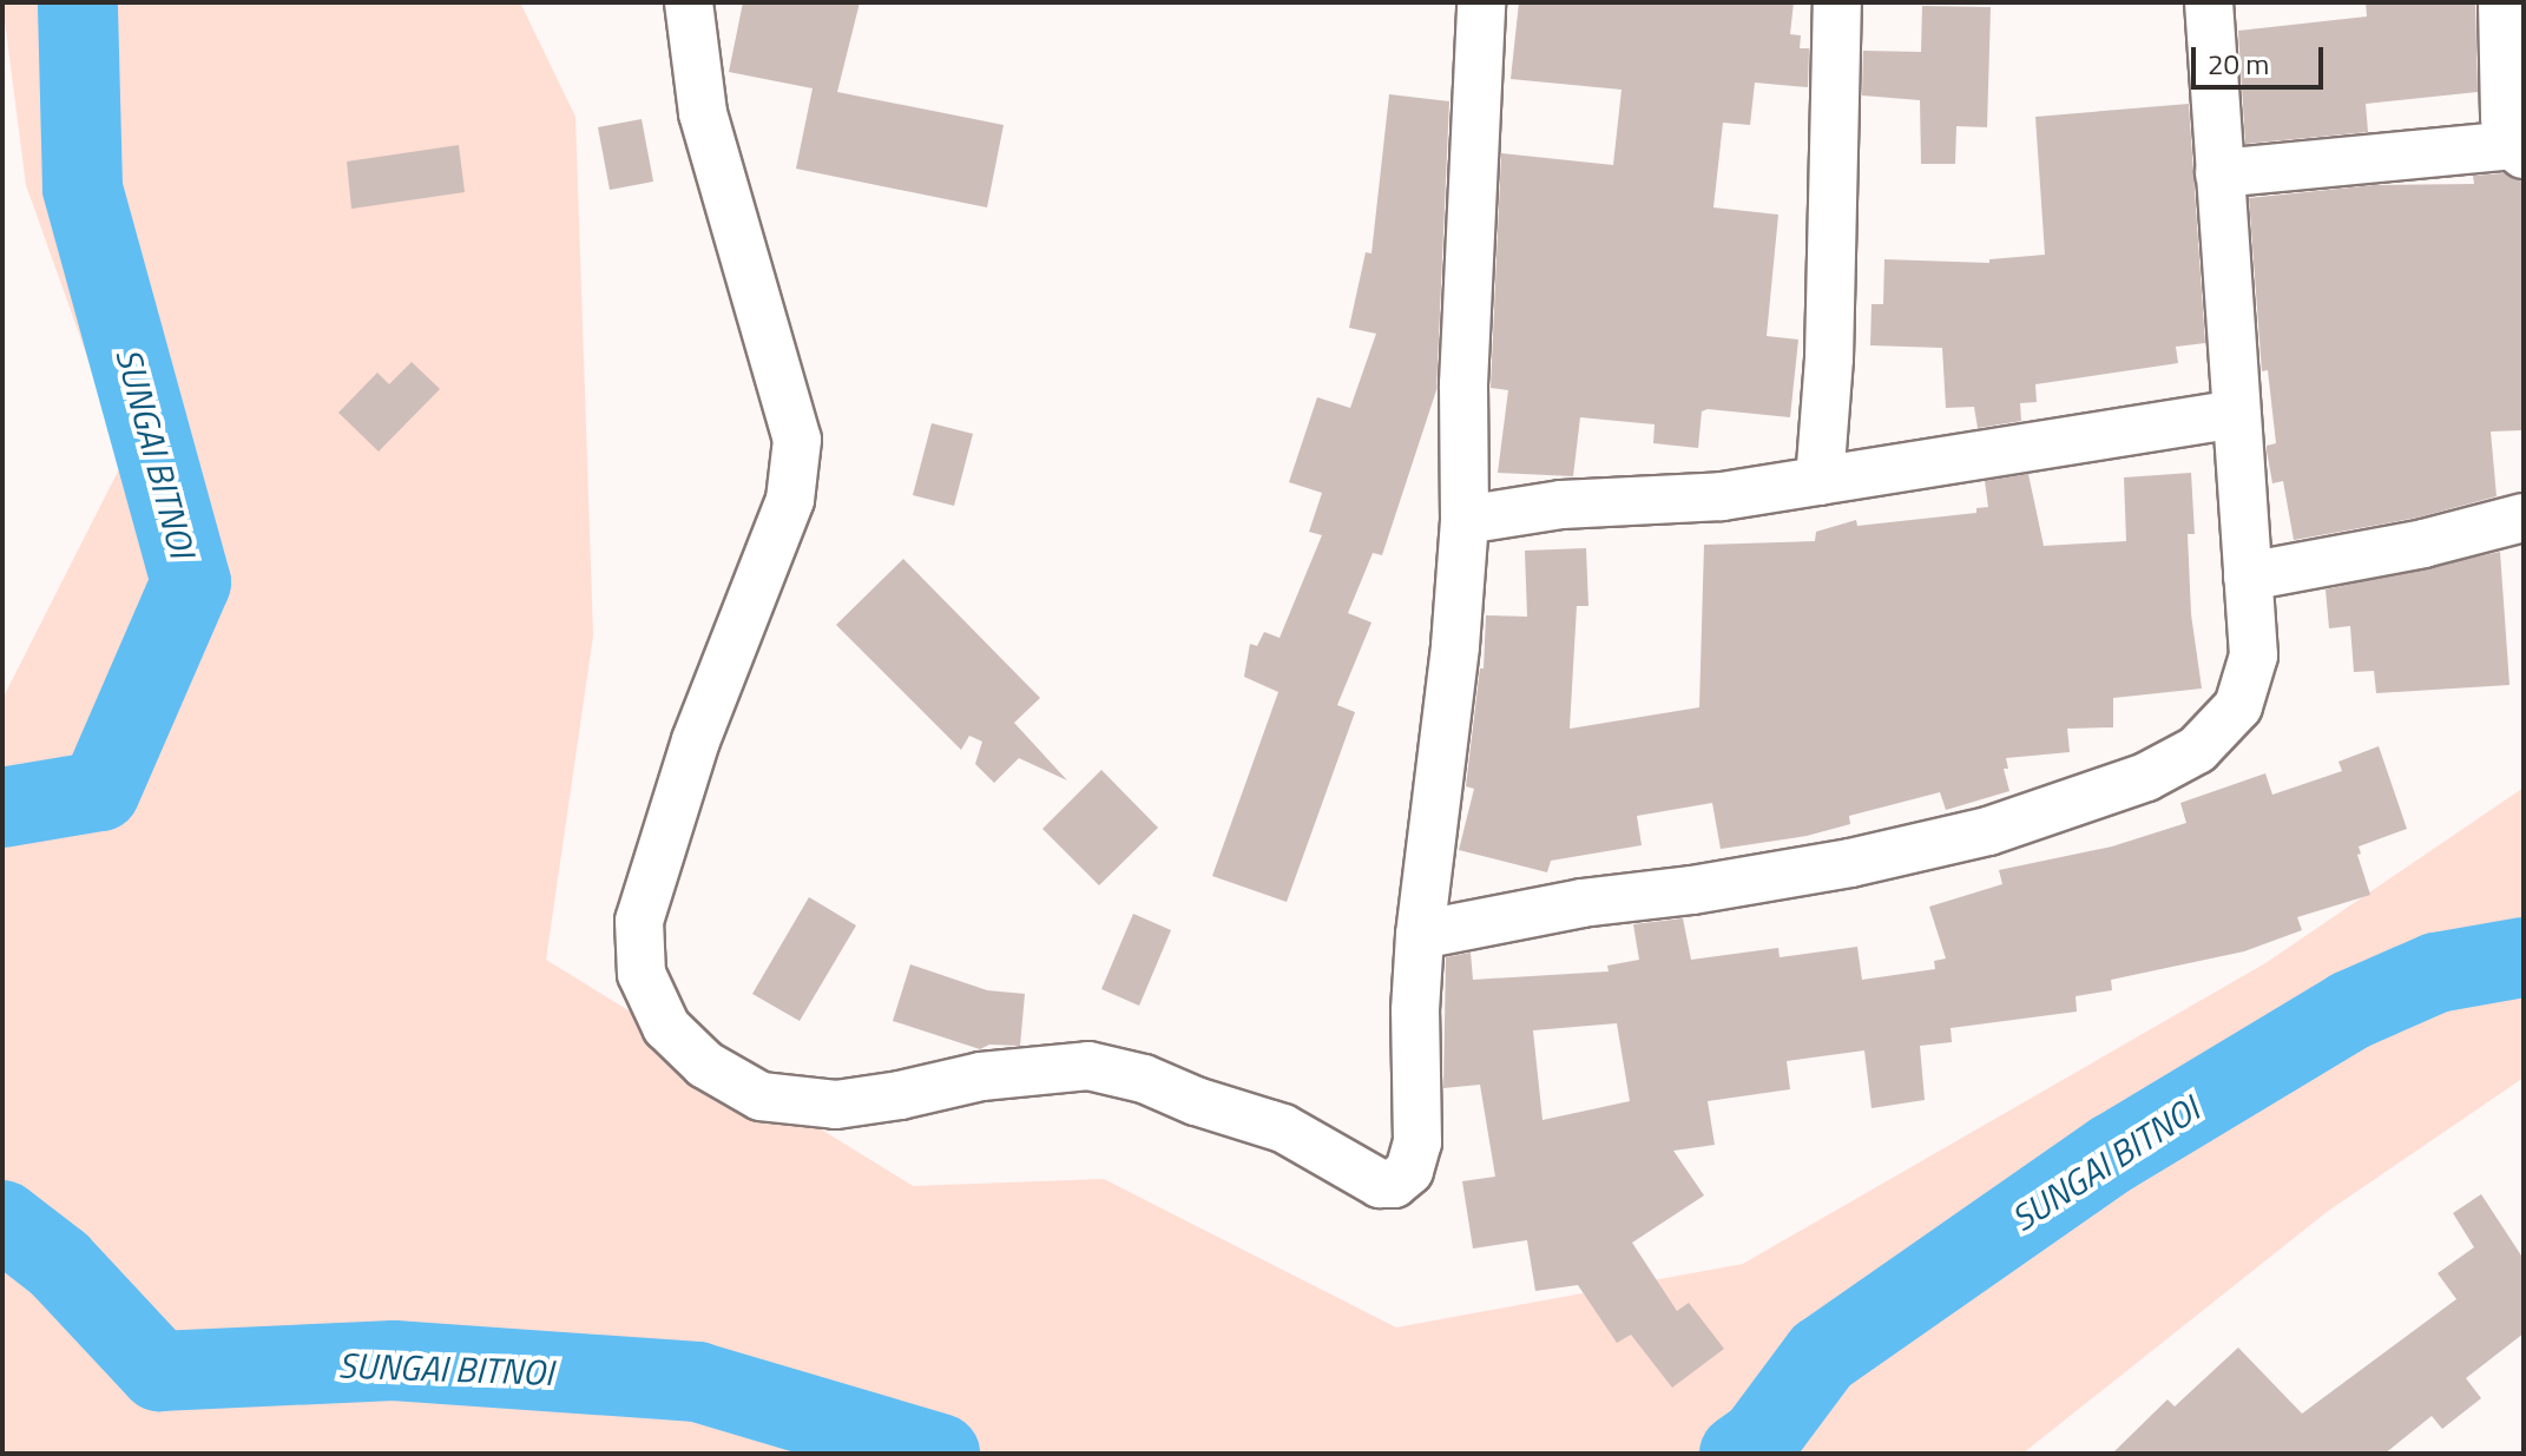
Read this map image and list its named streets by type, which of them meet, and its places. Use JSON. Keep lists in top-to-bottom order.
{
  "water": ["SUNGAI BITNOI"],
  "scale_bar": "20 m"
}
